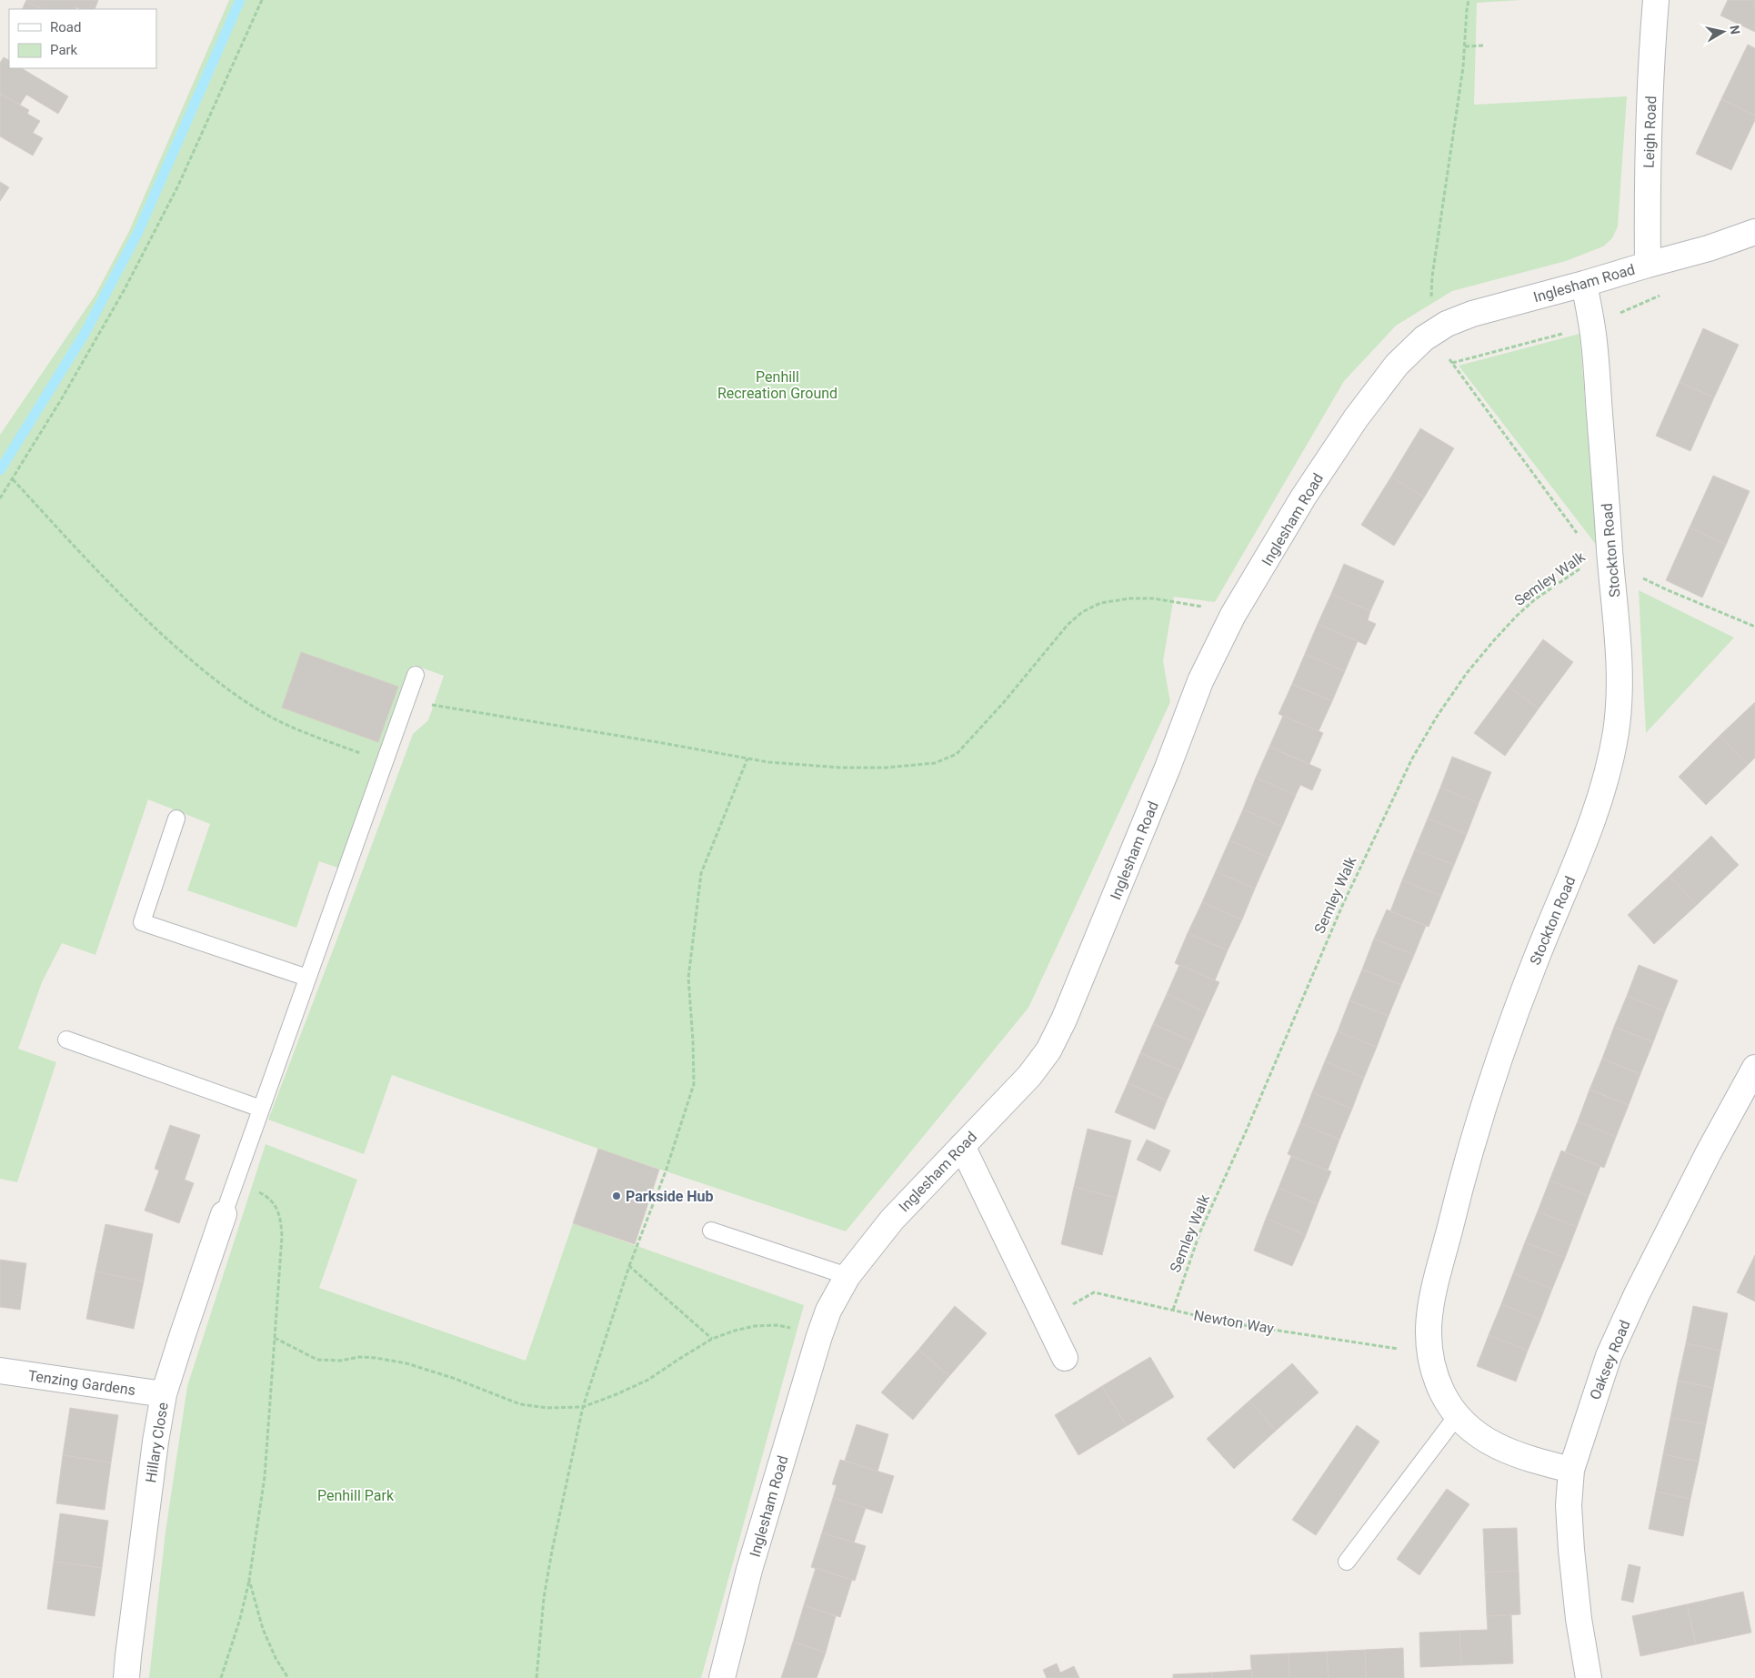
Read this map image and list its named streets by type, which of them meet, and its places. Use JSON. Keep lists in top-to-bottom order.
{
  "streets": {
    "street": [
      "Leigh Road",
      "Inglesham Road",
      "Stockton Road",
      "Oaksey Road",
      "Tenzing Gardens",
      "Hillary Close"
    ],
    "path": ["Semley Walk", "Newton Way"]
  },
  "crossings": [
    ["Leigh Road", "Inglesham Road"],
    ["Inglesham Road", "Stockton Road"],
    ["Stockton Road", "Semley Walk"],
    ["Stockton Road", "Newton Way"],
    ["Stockton Road", "Oaksey Road"],
    ["Semley Walk", "Newton Way"],
    ["Tenzing Gardens", "Hillary Close"]
  ],
  "parks": ["Penhill Recreation Ground", "Penhill Park"],
  "places": ["Parkside Hub"],
  "legend": ["Road", "Park"],
  "north": "right"
}
